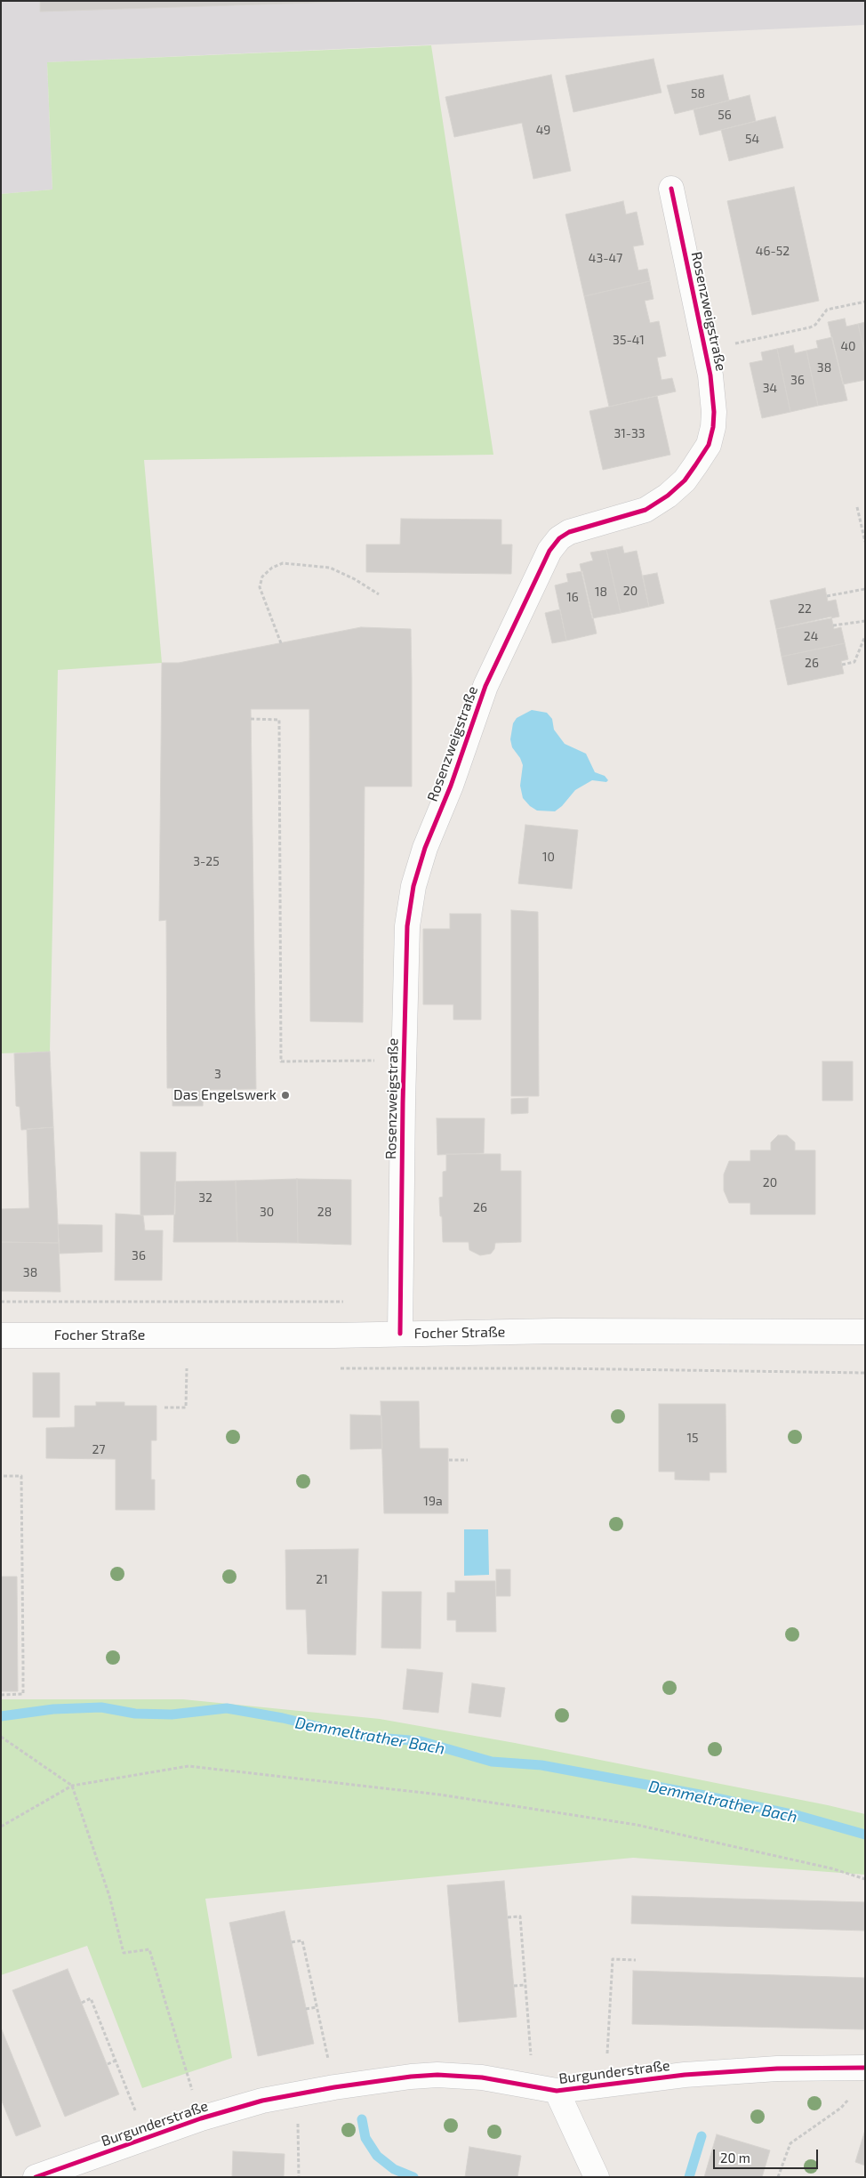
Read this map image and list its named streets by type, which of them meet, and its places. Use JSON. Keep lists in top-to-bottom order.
{
  "streets": {
    "street": ["Rosenzweigstraße", "Focher Straße", "Burgunderstraße"]
  },
  "crossings": [
    ["Rosenzweigstraße", "Focher Straße"]
  ],
  "water": ["Demmeltrather Bach"],
  "places": ["Das Engelswerk"],
  "house_numbers": [
    "58",
    "56",
    "49",
    "54",
    "46-52",
    "43-47",
    "35-41",
    "40",
    "38",
    "36",
    "34",
    "31-33",
    "20",
    "18",
    "16",
    "22",
    "24",
    "26",
    "10",
    "3-25",
    "3",
    "20",
    "32",
    "26",
    "30",
    "28",
    "36",
    "38",
    "15",
    "27",
    "19a",
    "21"
  ],
  "scale_bar": "20 m"
}
